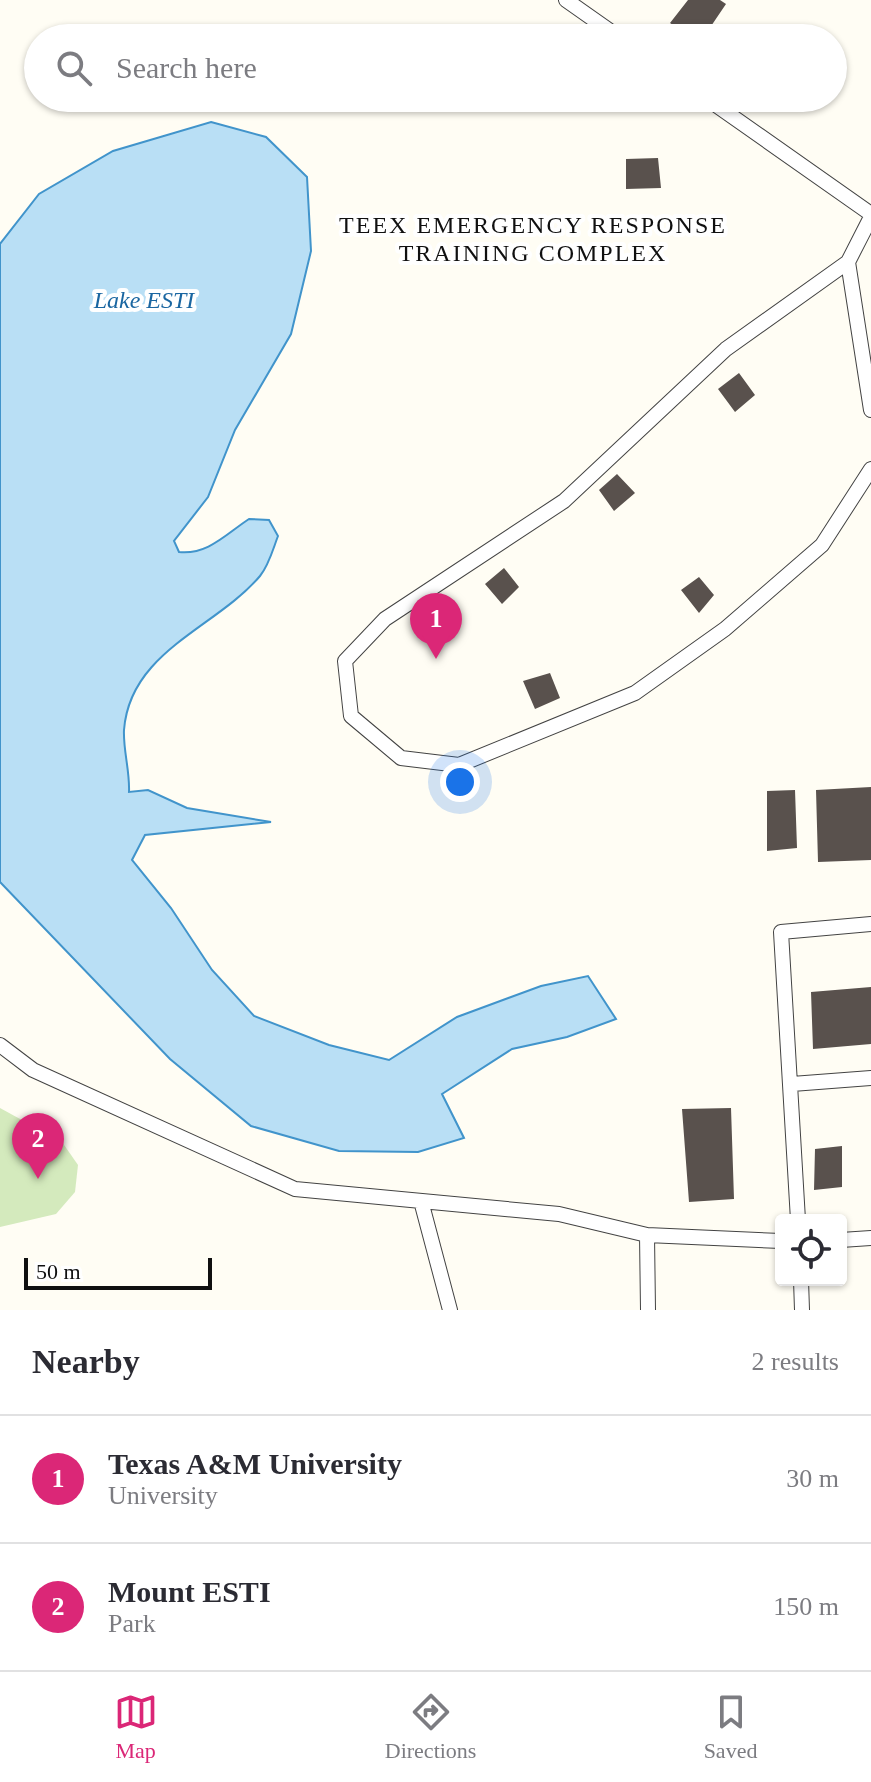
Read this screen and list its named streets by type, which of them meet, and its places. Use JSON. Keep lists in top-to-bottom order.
{
  "districts": ["TEEX EMERGENCY RESPONSE TRAINING COMPLEX"],
  "water": ["Lake ESTI"],
  "scale_bar": "50 m",
  "page": {
    "search": "Search here",
    "pins": ["1", "2"],
    "scale": "50 m",
    "heading": ["Nearby", "2 results"],
    "list": [
      {
        "mark": "1",
        "name": "Texas A&M University",
        "note": "University",
        "value": "30 m"
      },
      {
        "mark": "2",
        "name": "Mount ESTI",
        "note": "Park",
        "value": "150 m"
      }
    ],
    "nav": ["Map", "Directions", "Saved"]
  }
}
